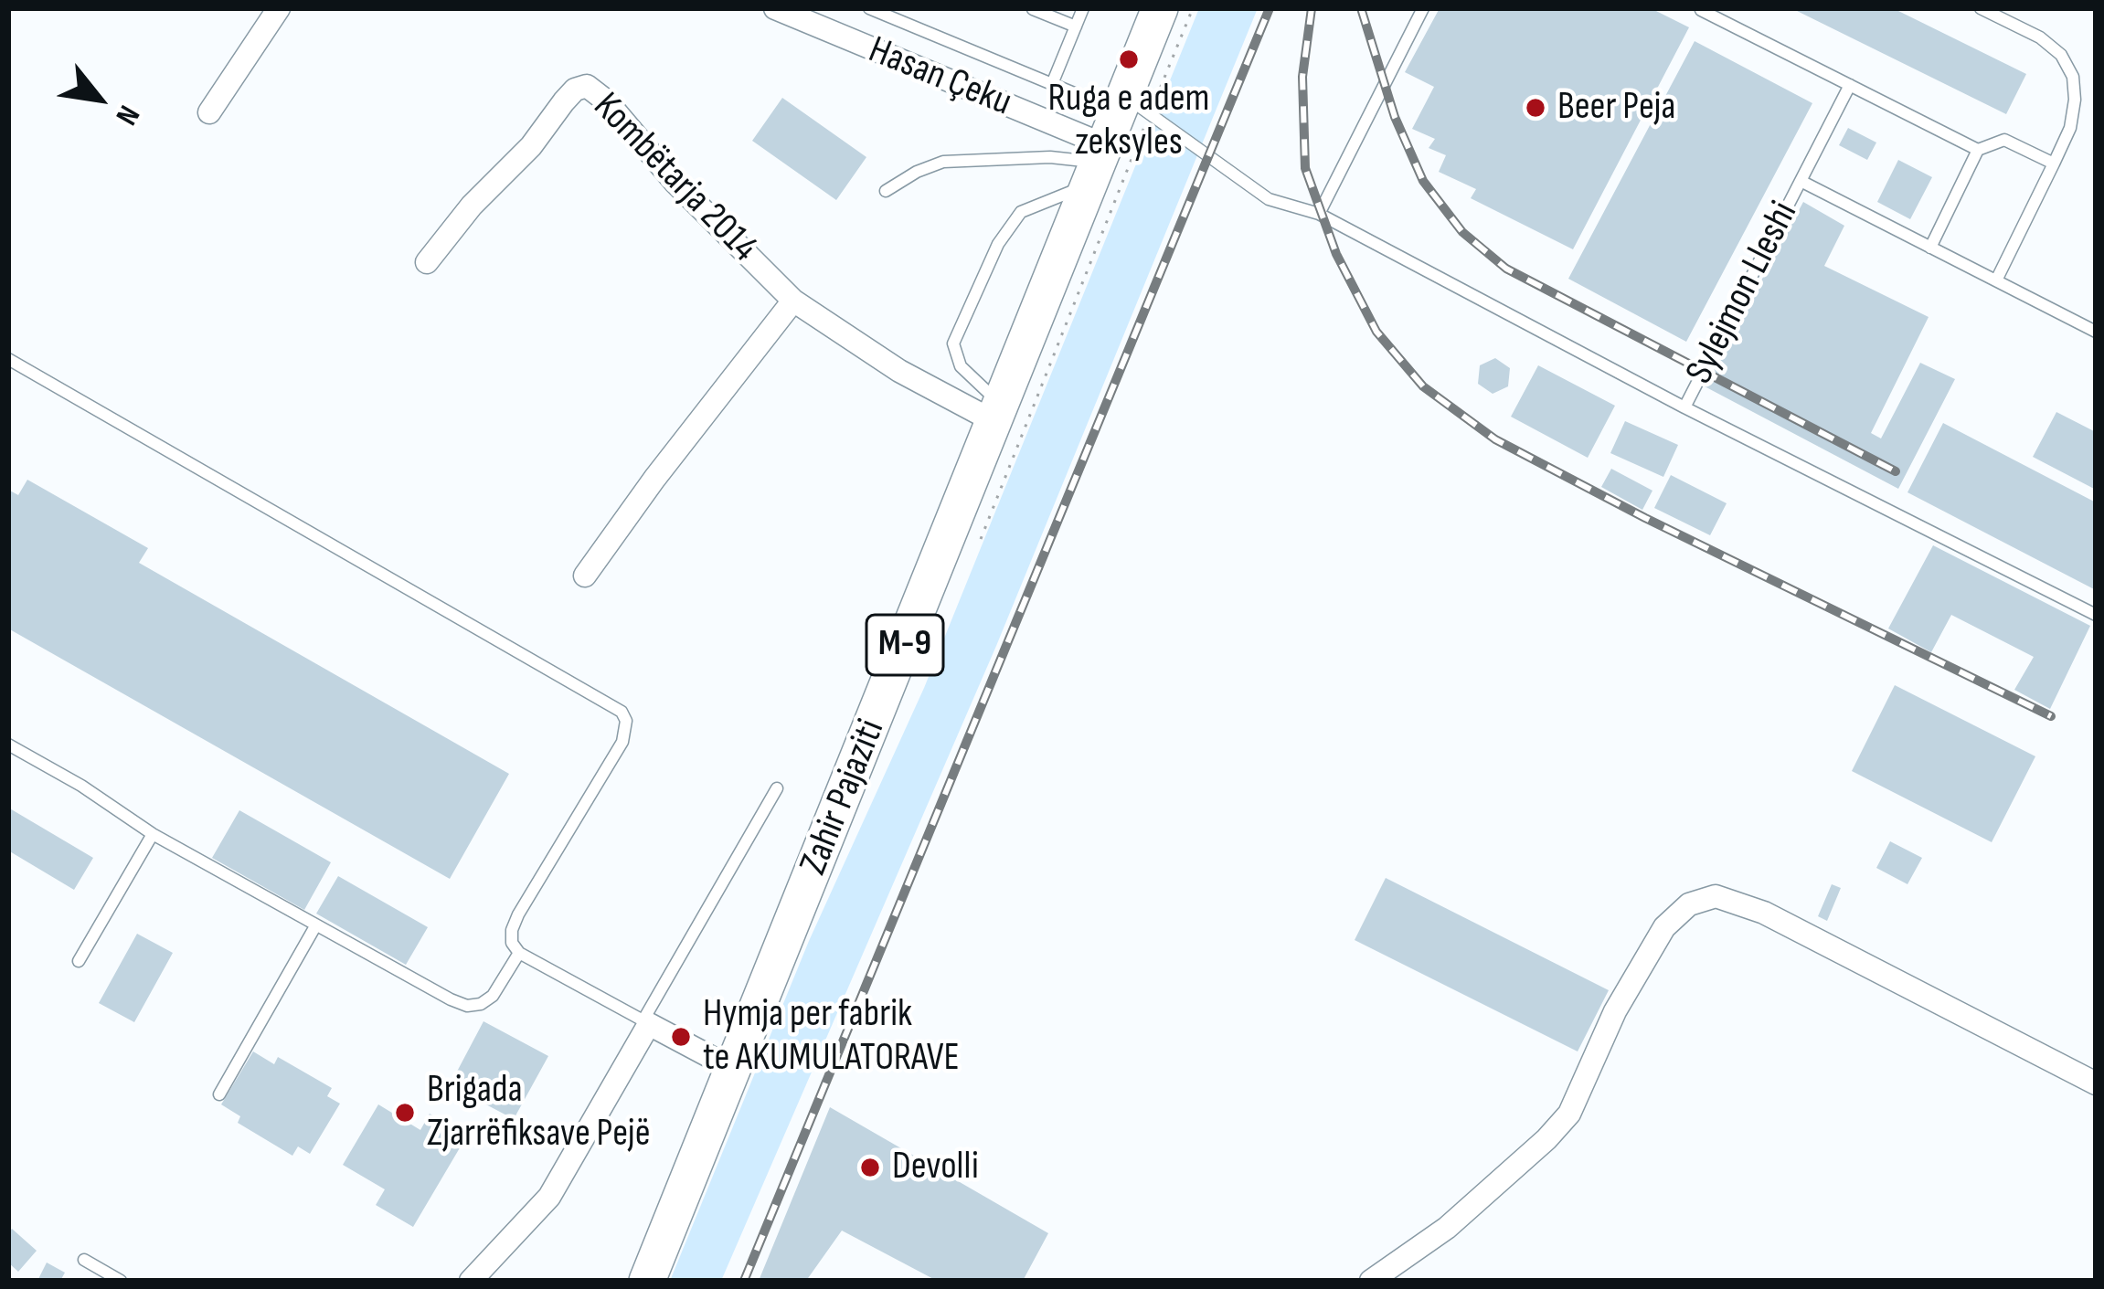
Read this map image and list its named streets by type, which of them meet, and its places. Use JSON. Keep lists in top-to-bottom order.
{
  "streets": {
    "main road": ["M-9", "Zahir Pajaziti"],
    "street": ["Hasan Çeku", "Kombëtarja 2014"],
    "lane": ["Sylejmon Lleshi"]
  },
  "crossings": [
    ["Hasan Çeku", "Zahir Pajaziti"],
    ["Kombëtarja 2014", "Zahir Pajaziti"]
  ],
  "places": [
    "Ruga e adem zeksyles",
    "Beer Peja",
    "Hymja per fabrik te AKUMULATORAVE",
    "Brigada Zjarrëfiksave Pejë",
    "Devolli"
  ],
  "north": "bottom right"
}
